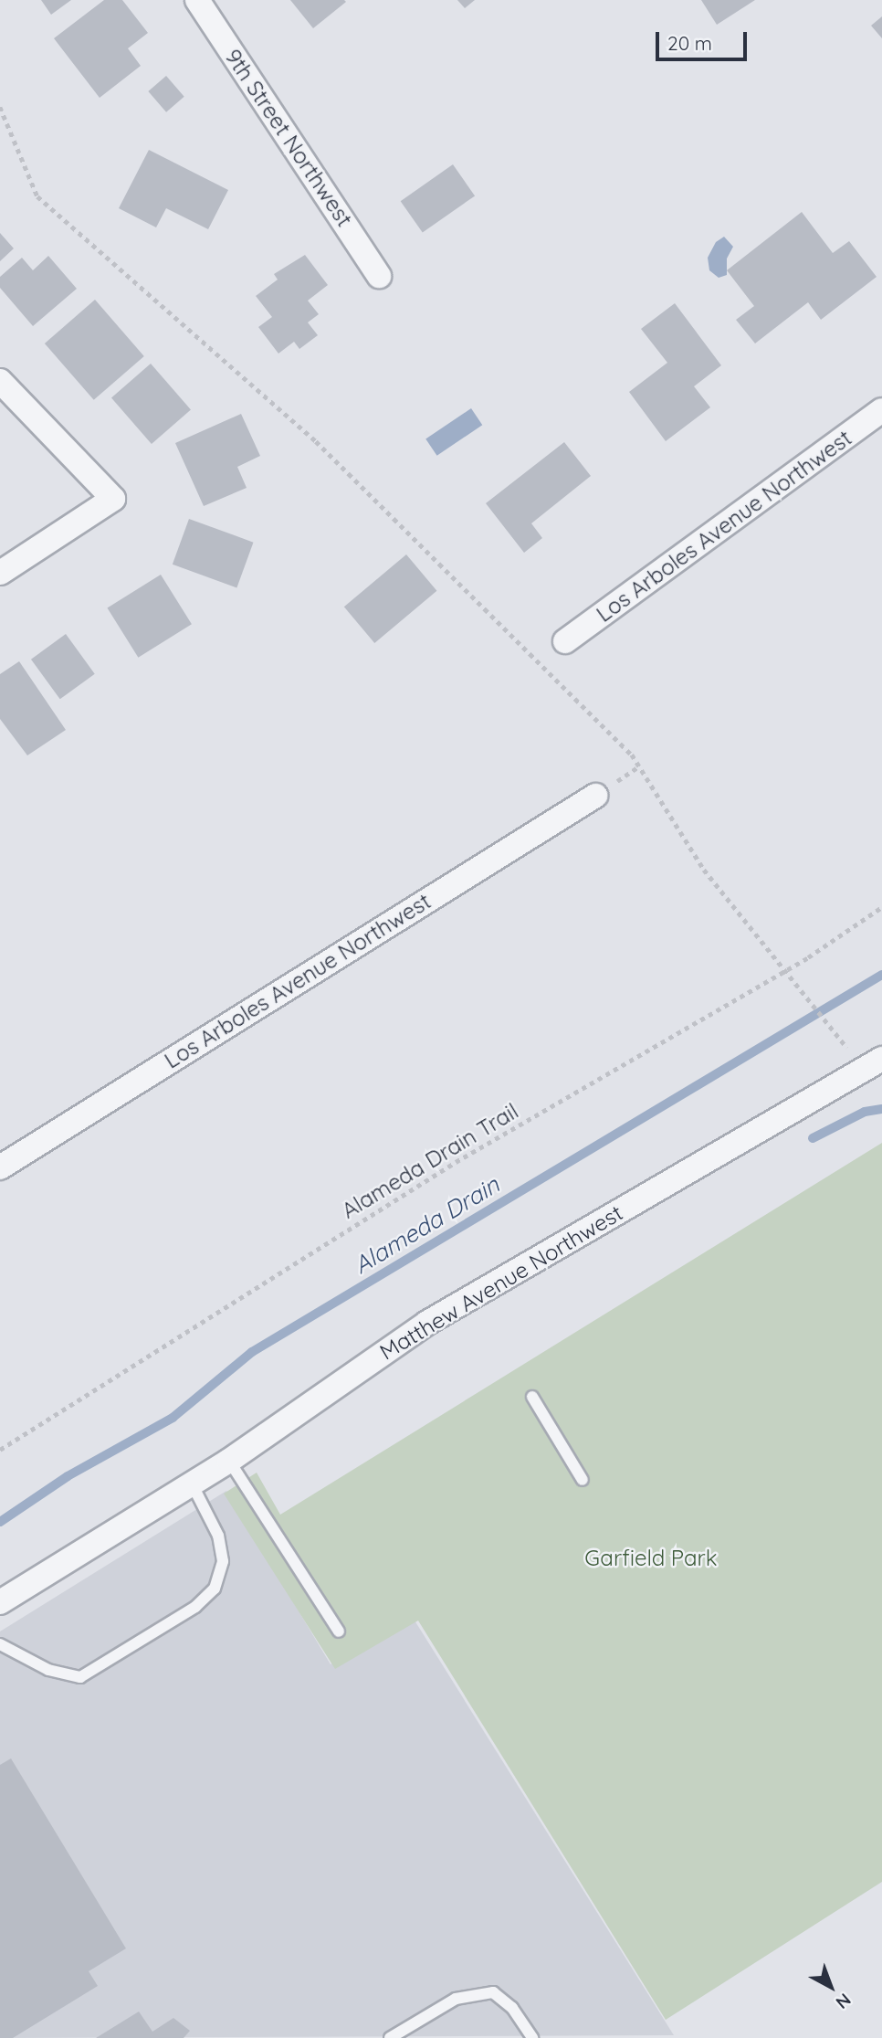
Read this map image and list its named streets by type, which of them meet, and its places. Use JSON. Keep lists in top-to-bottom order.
{
  "streets": {
    "street": ["9th Street Northwest", "Los Arboles Avenue Northwest", "Matthew Avenue Northwest"],
    "path": ["Alameda Drain Trail"]
  },
  "water": ["Alameda Drain"],
  "parks": ["Garfield Park"],
  "scale_bar": "20 m",
  "north": "bottom right"
}
